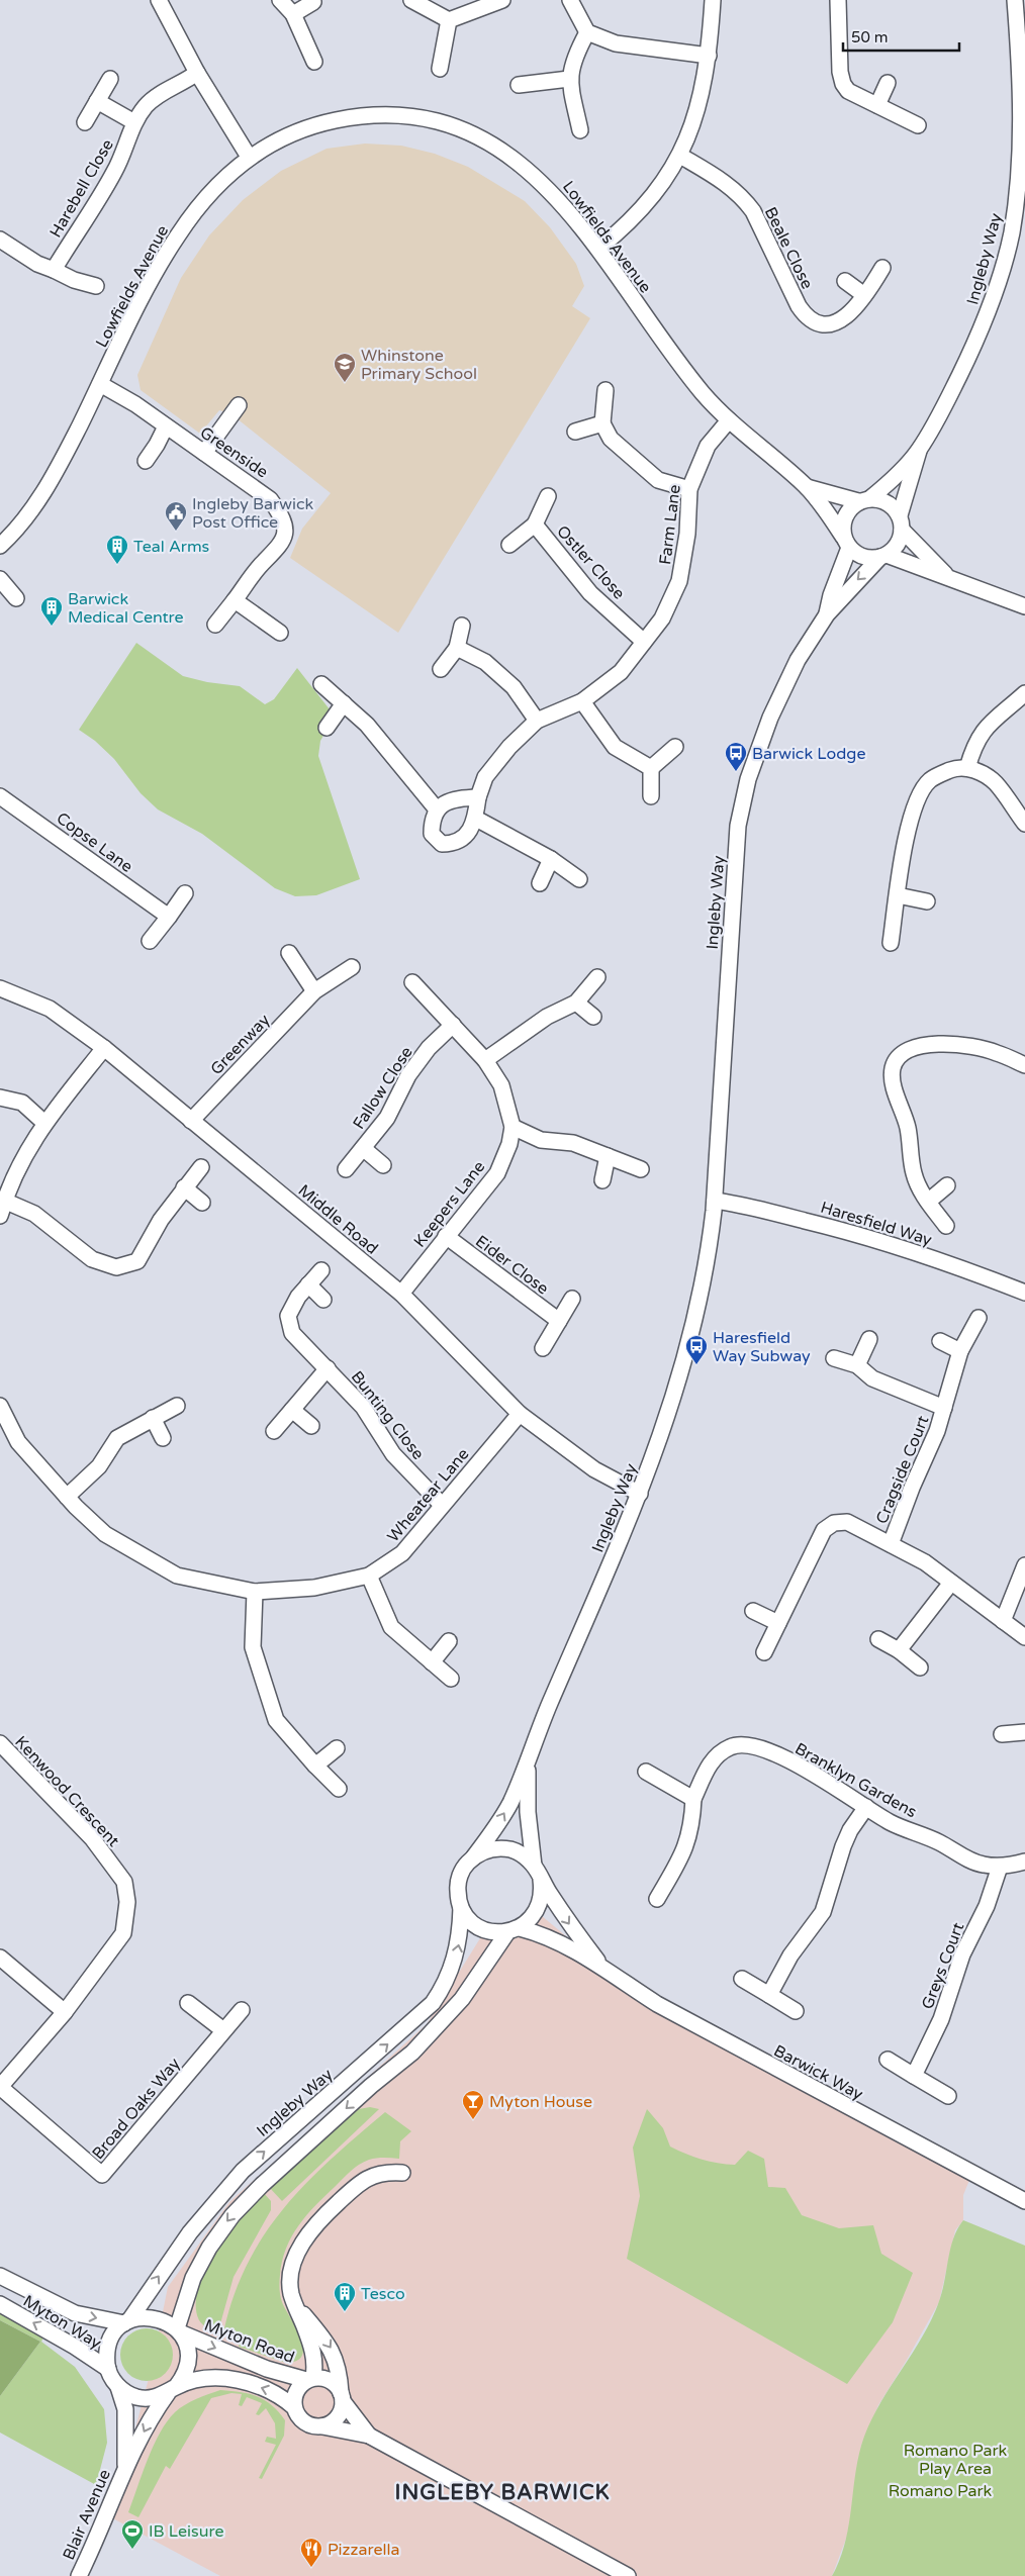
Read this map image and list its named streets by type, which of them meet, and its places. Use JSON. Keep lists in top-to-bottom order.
{
  "streets": {
    "street": [
      "Harebell Close",
      "Lowfields Avenue",
      "Beale Close",
      "Ingleby Way",
      "Greenside",
      "Farm Lane",
      "Ostler Close",
      "Copse Lane",
      "Greenway",
      "Fallow Close",
      "Keepers Lane",
      "Middle Road",
      "Haresfield Way",
      "Eider Close",
      "Bunting Close",
      "Cragside Court",
      "Wheatear Lane",
      "Branklyn Gardens",
      "Kenwood Crescent",
      "Greys Court",
      "Barwick Way",
      "Broad Oaks Way",
      "Myton Way",
      "Myton Road",
      "Blair Avenue"
    ]
  },
  "crossings": [
    ["Lowfields Avenue", "Ingleby Way"],
    ["Lowfields Avenue", "Greenside"],
    ["Lowfields Avenue", "Farm Lane"],
    ["Ingleby Way", "Middle Road"],
    ["Ingleby Way", "Haresfield Way"],
    ["Ingleby Way", "Barwick Way"],
    ["Ingleby Way", "Myton Way"],
    ["Ingleby Way", "Myton Road"],
    ["Ingleby Way", "Blair Avenue"],
    ["Farm Lane", "Ostler Close"],
    ["Greenway", "Middle Road"],
    ["Fallow Close", "Keepers Lane"],
    ["Keepers Lane", "Middle Road"],
    ["Keepers Lane", "Eider Close"],
    ["Middle Road", "Wheatear Lane"],
    ["Bunting Close", "Wheatear Lane"],
    ["Branklyn Gardens", "Greys Court"],
    ["Kenwood Crescent", "Broad Oaks Way"],
    ["Myton Way", "Myton Road"],
    ["Myton Way", "Blair Avenue"],
    ["Myton Road", "Blair Avenue"]
  ],
  "districts": ["INGLEBY BARWICK"],
  "parks": ["Romano Park Play Area", "Romano Park"],
  "places": {
    "school or university": ["Whinstone Primary School"],
    "public building": ["Ingleby Barwick Post Office"],
    "building": ["Teal Arms", "Barwick Medical Centre", "Tesco"],
    "bus stop": ["Barwick Lodge", "Haresfield Way Subway"],
    "bar": ["Myton House"],
    "sports": ["IB Leisure"],
    "restaurant": ["Pizzarella"]
  },
  "scale_bar": "50 m"
}
